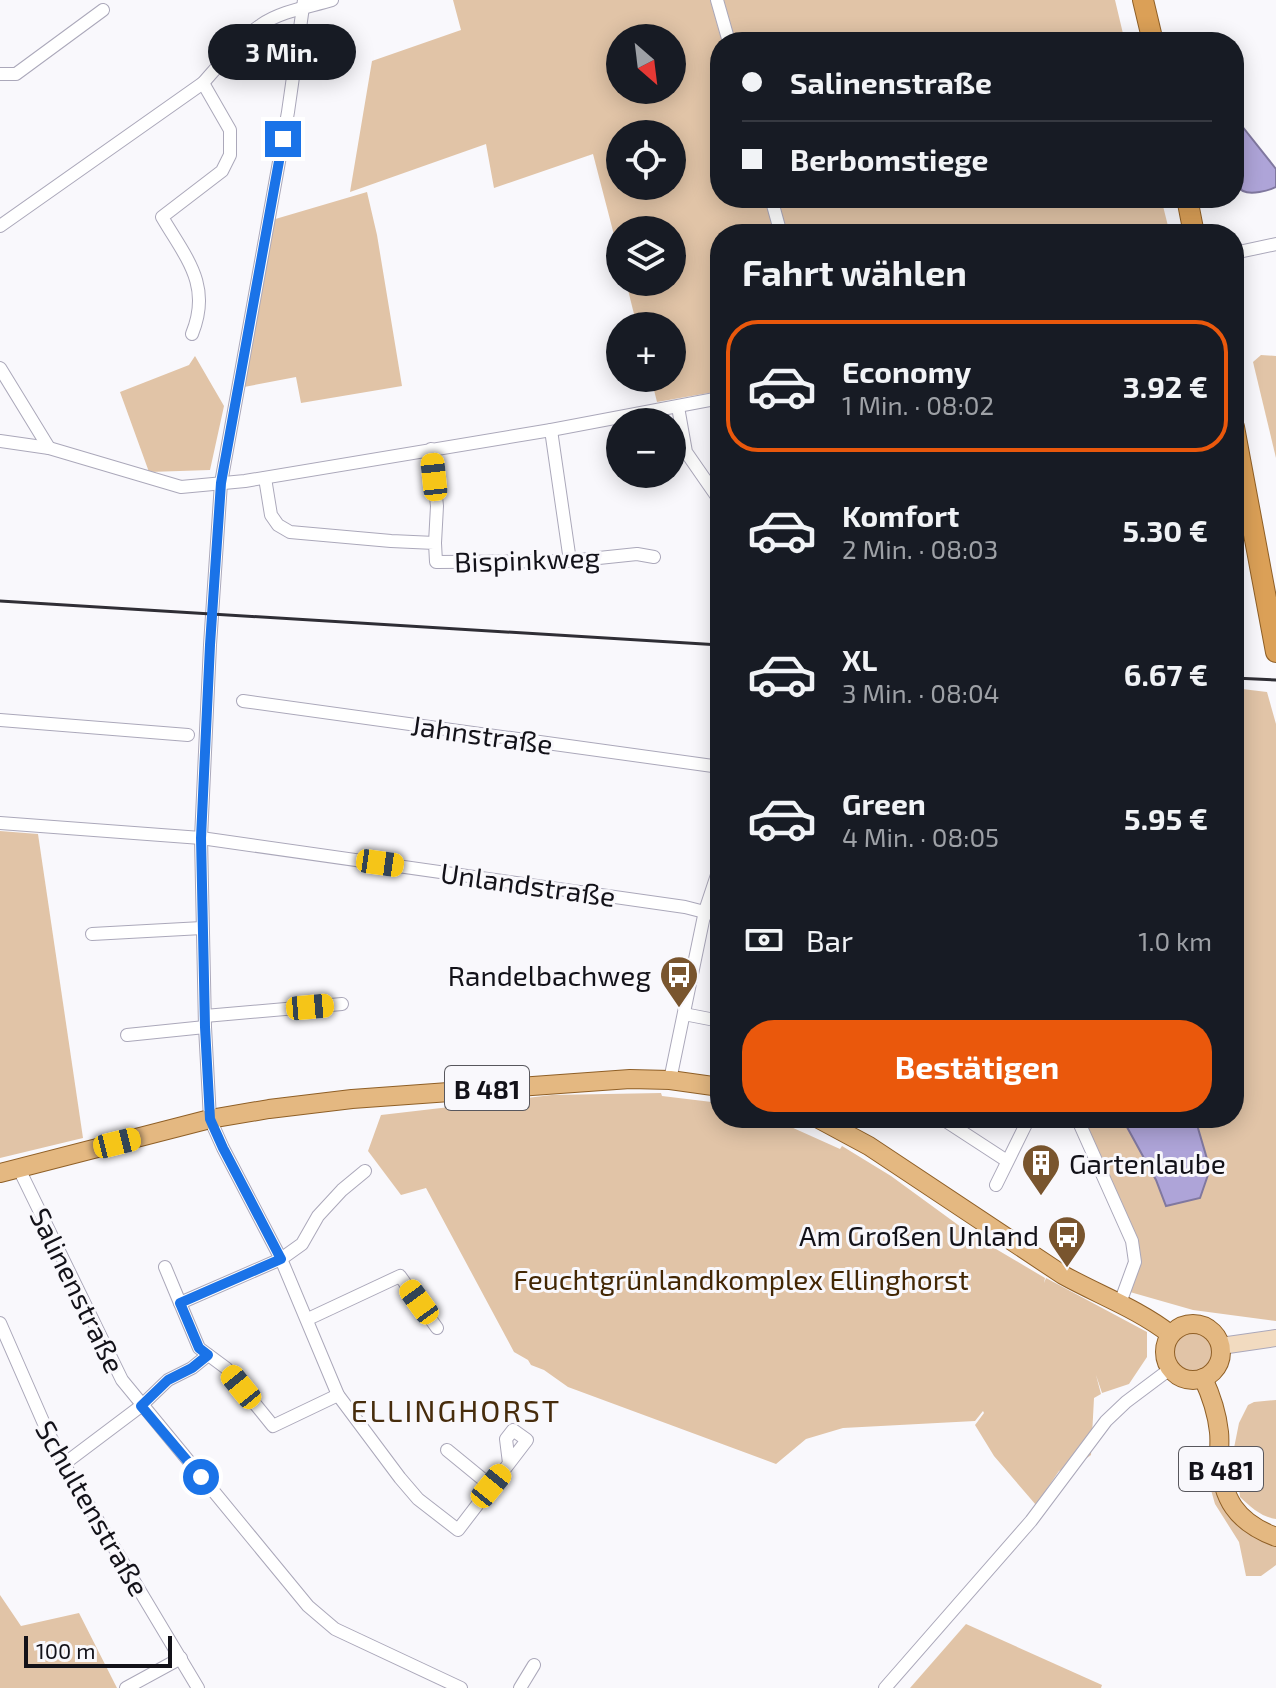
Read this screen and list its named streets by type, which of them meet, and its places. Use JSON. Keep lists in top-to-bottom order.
{
  "streets": {
    "main road": ["B 481"],
    "street": [
      "Bispinkweg",
      "Jahnstraße",
      "Unlandstraße",
      "Salinenstraße",
      "Schultenstraße"
    ]
  },
  "crossings": [
    ["B 481", "Salinenstraße"]
  ],
  "districts": ["ELLINGHORST"],
  "parks": ["Feuchtgrünlandkomplex Ellinghorst"],
  "places": {
    "bus stop": ["Randelbachweg", "Am Großen Unland"],
    "building": ["Gartenlaube"]
  },
  "scale_bar": "100 m",
  "north": "bottom right",
  "page": {
    "map_buttons": ["+", "−"],
    "bubble": "3 Min.",
    "banner": ["Salinenstraße", "Berbomstiege"],
    "heading": "Fahrt wählen",
    "list": [
      {
        "name": "Economy",
        "note": "1 Min. · 08:02",
        "value": "3.92 €"
      },
      {
        "name": "Komfort",
        "note": "2 Min. · 08:03",
        "value": "5.30 €"
      },
      {
        "name": "XL",
        "note": "3 Min. · 08:04",
        "value": "6.67 €"
      },
      {
        "name": "Green",
        "note": "4 Min. · 08:05",
        "value": "5.95 €"
      }
    ],
    "pay": ["Bar", "1.0 km"],
    "buttons": "Bestätigen",
    "scale": "100 m"
  }
}
